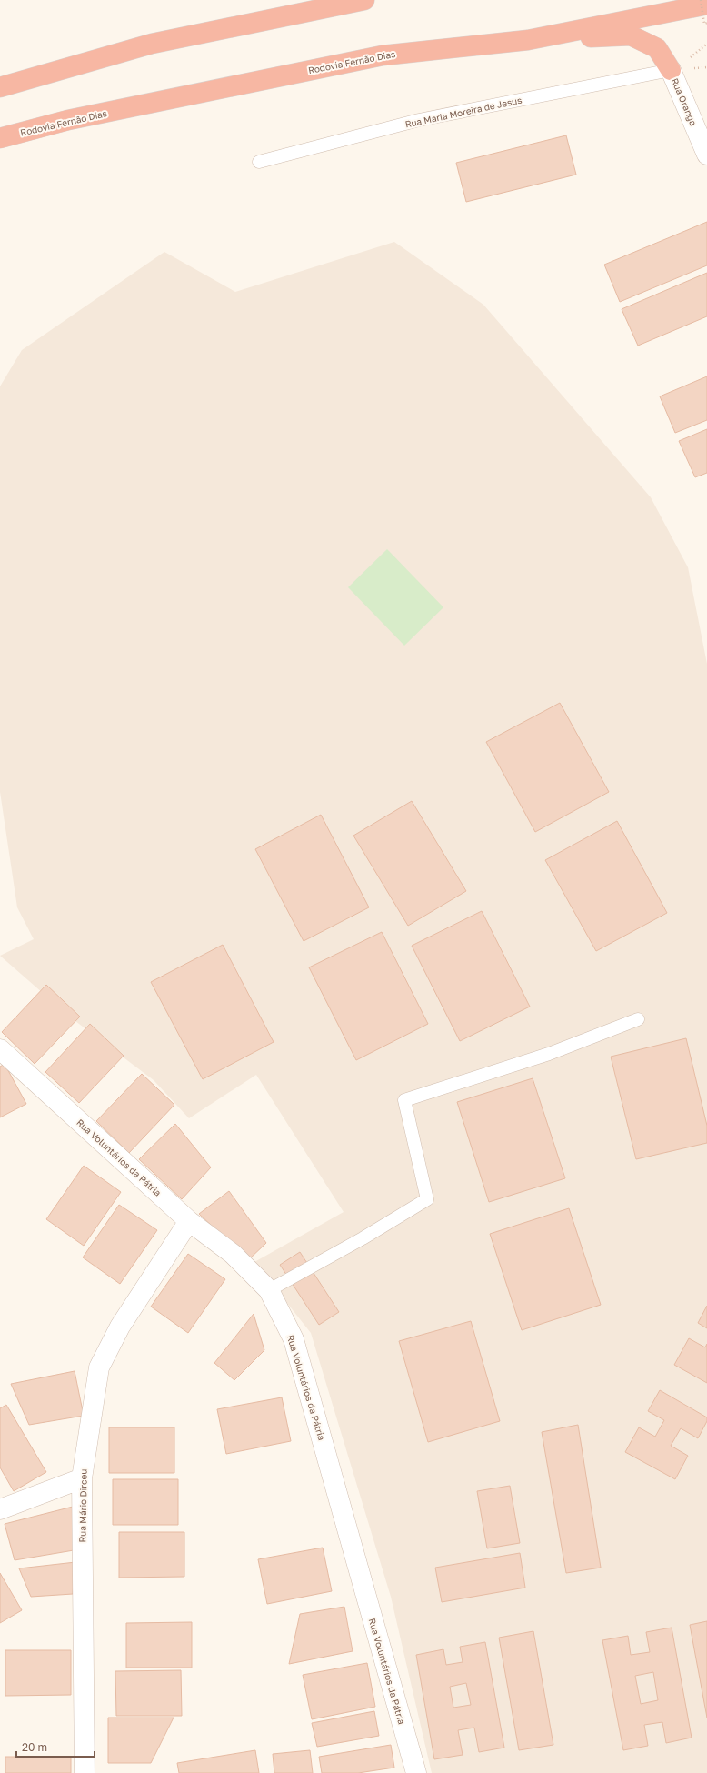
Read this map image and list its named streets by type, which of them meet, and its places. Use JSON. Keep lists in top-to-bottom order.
{
  "streets": {
    "highway": ["Rodovia Fernão Dias"],
    "street": ["Rua Oranga", "Rua Voluntários da Pátria", "Rua Mário Dirceu"],
    "lane": ["Rua Maria Moreira de Jesus"]
  },
  "crossings": [
    ["Rua Oranga", "Rua Maria Moreira de Jesus"],
    ["Rua Voluntários da Pátria", "Rua Mário Dirceu"]
  ],
  "scale_bar": "20 m"
}
